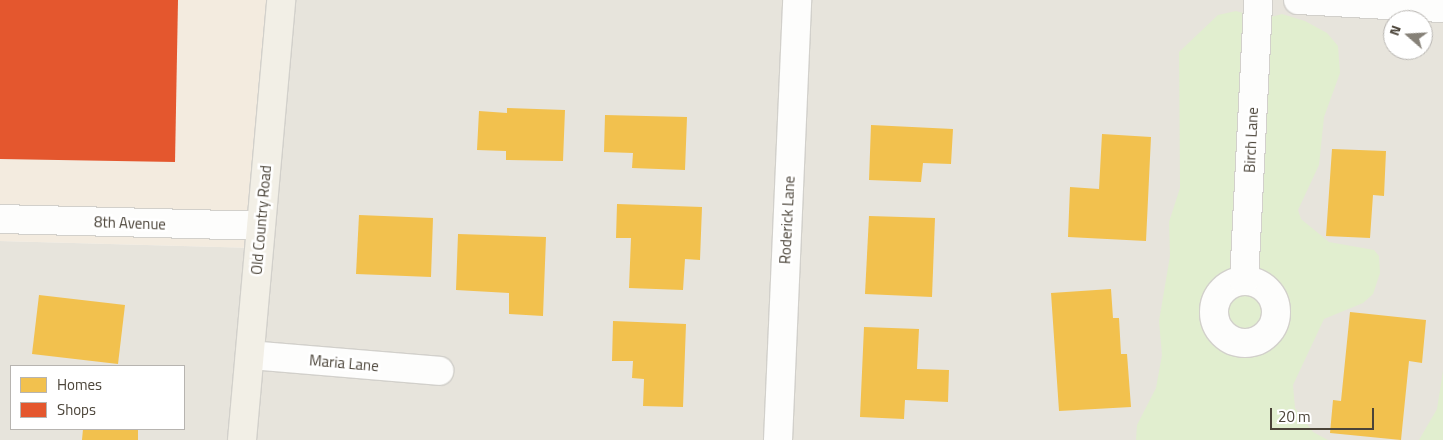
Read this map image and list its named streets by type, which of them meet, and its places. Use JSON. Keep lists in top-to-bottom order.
{
  "streets": {
    "main road": ["Old Country Road"],
    "street": [
      "Birch Lane",
      "Roderick Lane",
      "8th Avenue",
      "Maria Lane"
    ]
  },
  "crossings": [
    ["Old Country Road", "8th Avenue"],
    ["Old Country Road", "Maria Lane"]
  ],
  "legend": ["Homes", "Shops"],
  "scale_bar": "20 m",
  "north": "left"
}
